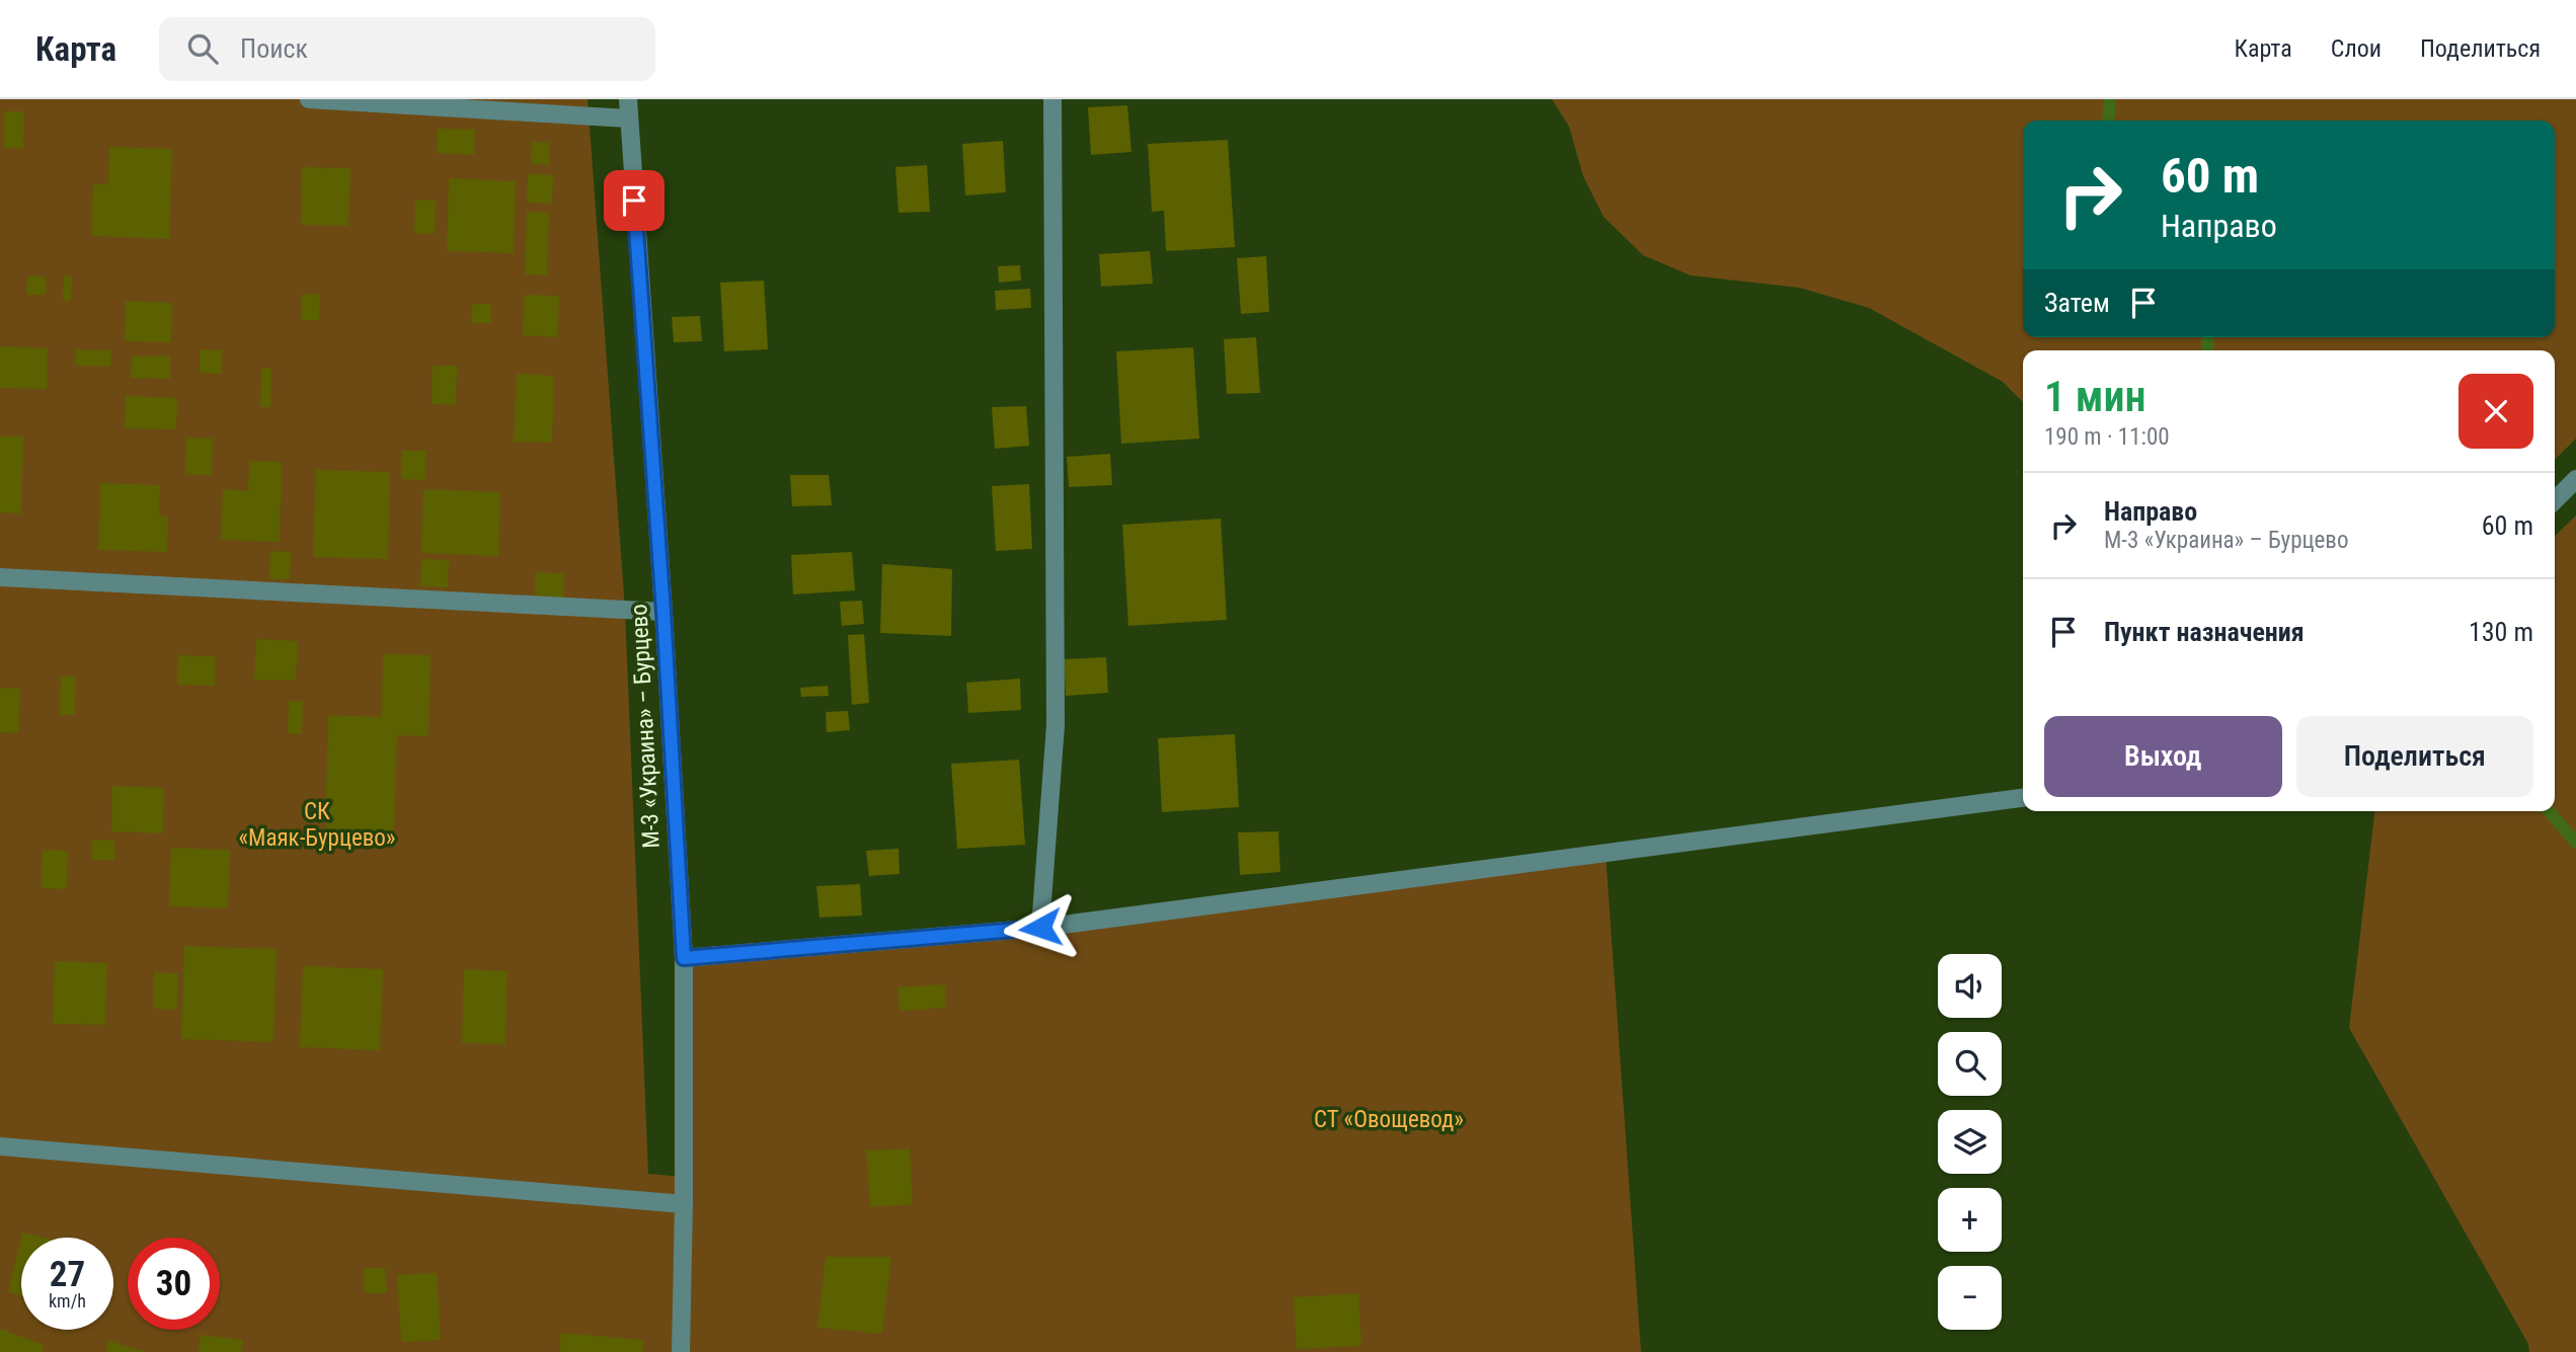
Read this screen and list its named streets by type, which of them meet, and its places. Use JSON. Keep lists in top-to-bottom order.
{
  "streets": {
    "street": ["М-3 «Украина» – Бурцево"]
  },
  "parks": ["СК «Маяк-Бурцево»", "СТ «Овощевод»"],
  "page": {
    "header": "Карта",
    "search": "Поиск",
    "nav": ["Карта", "Слои", "Поделиться"],
    "turn": ["60 m", "Направо"],
    "then": "Затем",
    "heading": ["1 мин", "190 m · 11:00"],
    "list": [
      {
        "name": "Направо",
        "note": "М-3 «Украина» – Бурцево",
        "value": "60 m"
      },
      {
        "name": "Пункт назначения",
        "value": "130 m"
      }
    ],
    "buttons": ["Выход", "Поделиться"],
    "map_buttons": ["+", "−"],
    "speed": "27 km/h",
    "limit": "30"
  }
}
